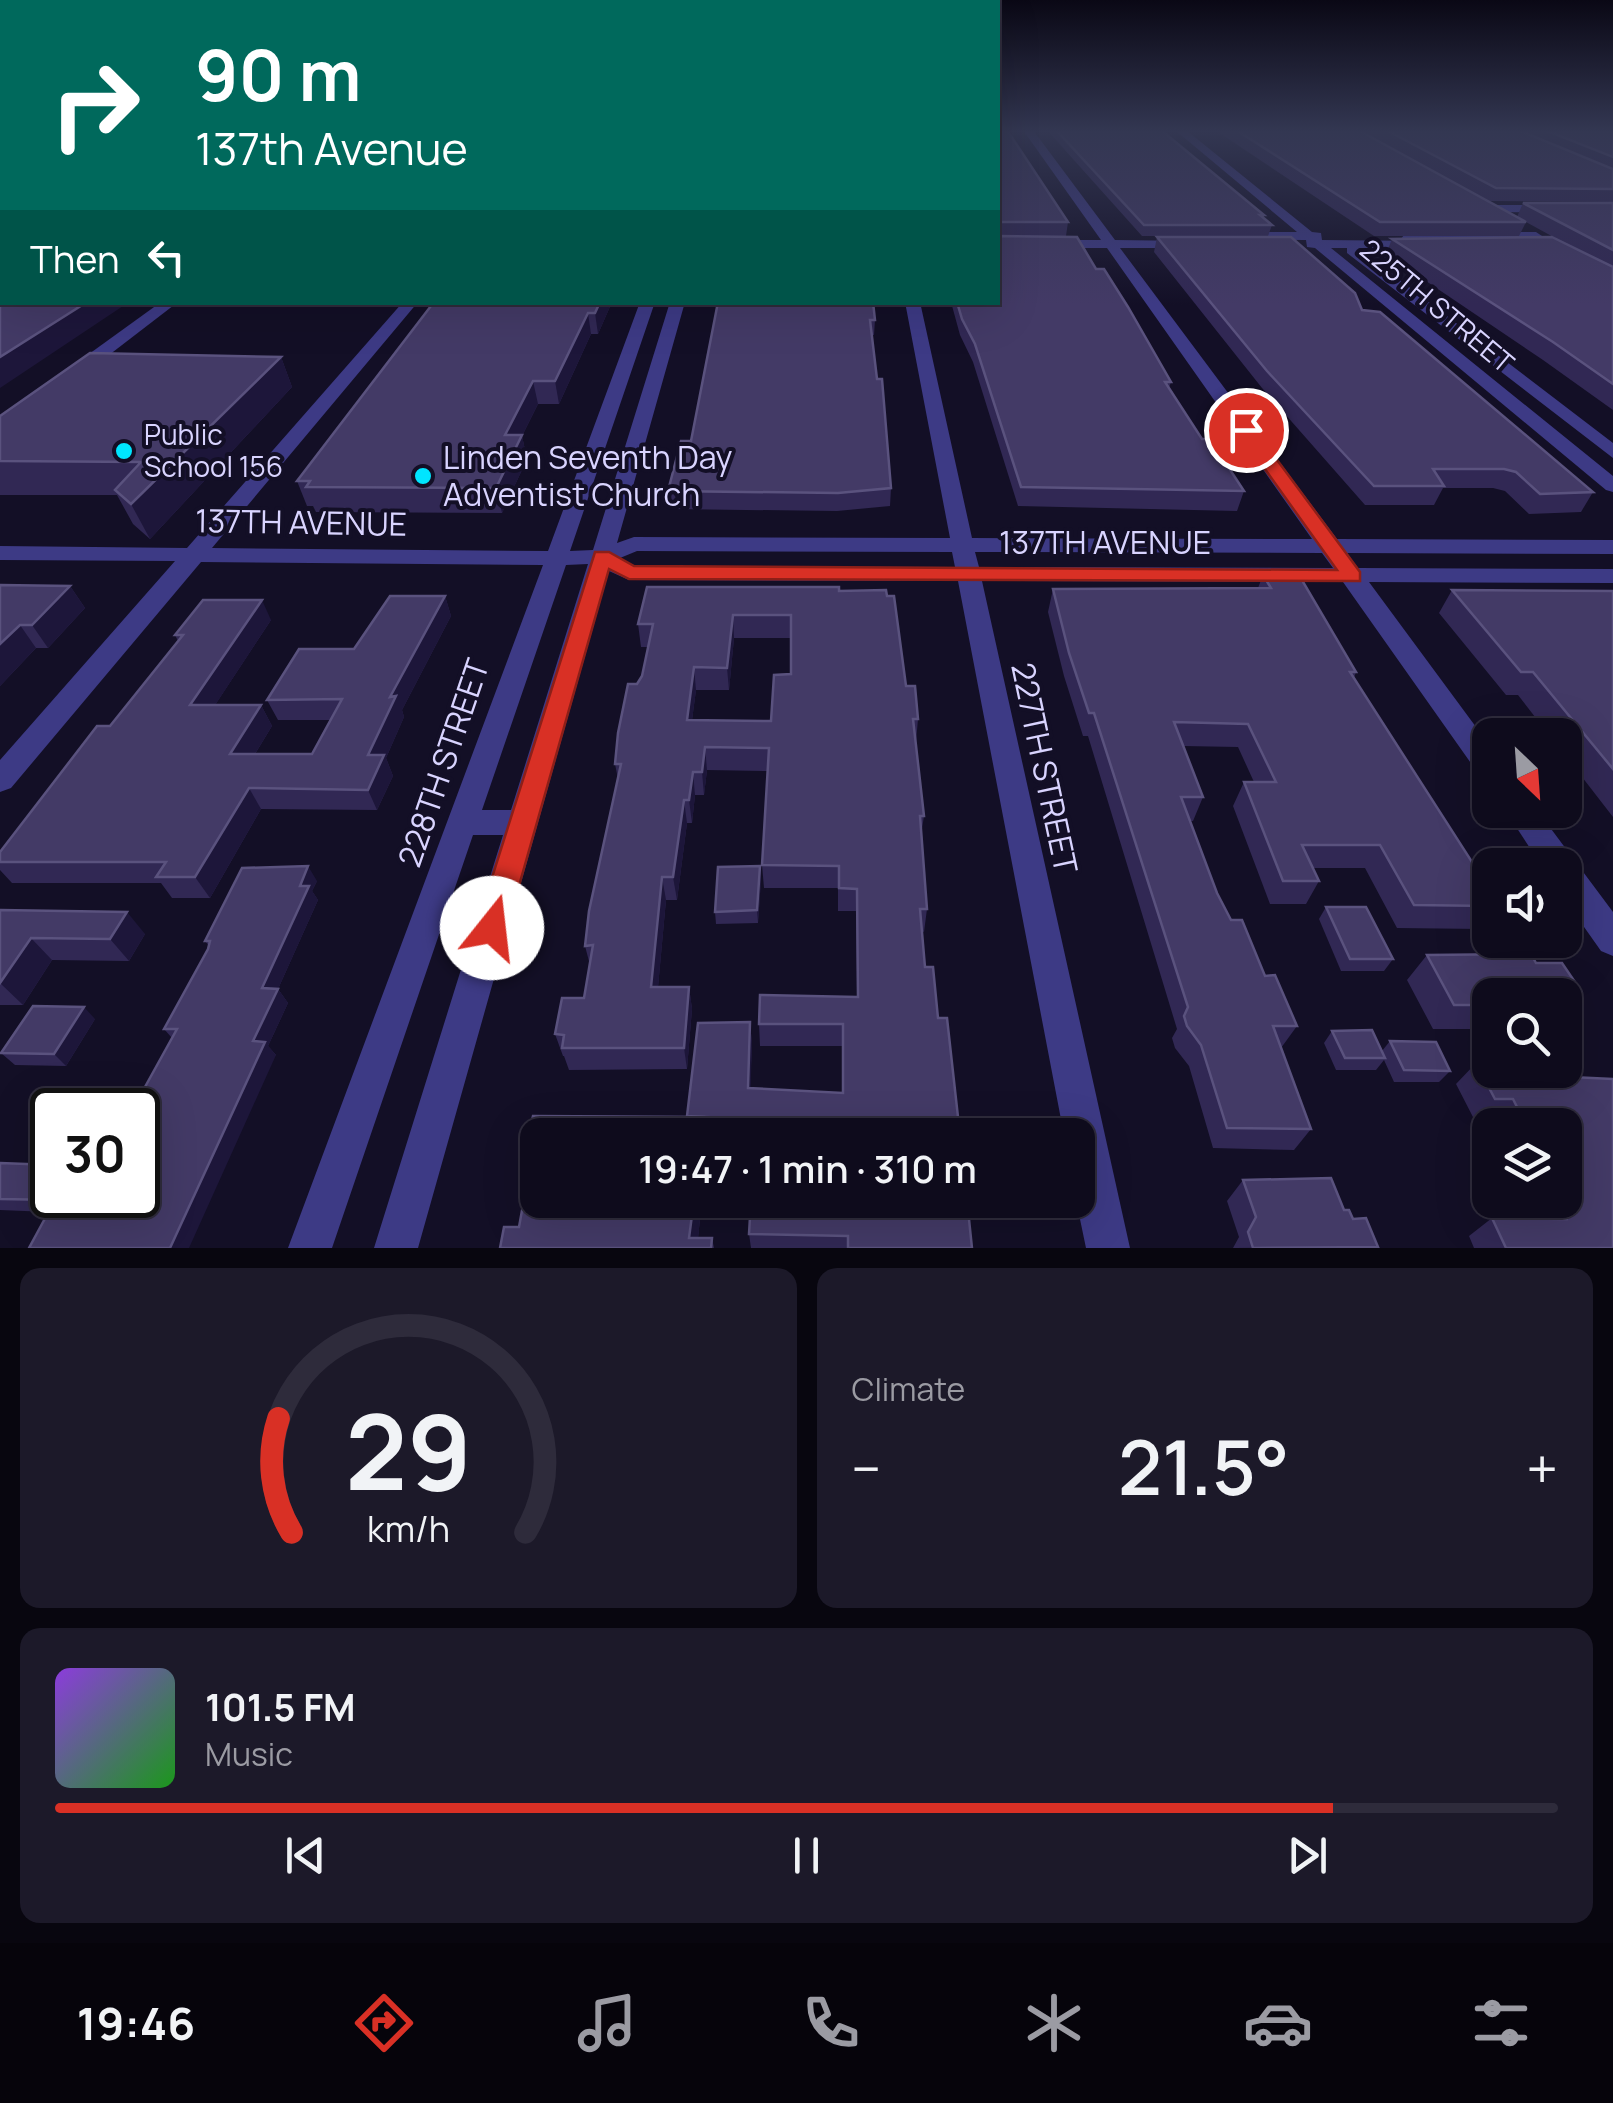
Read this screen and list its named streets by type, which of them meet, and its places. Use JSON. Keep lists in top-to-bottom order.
{
  "streets": {
    "street": [
      "225TH STREET",
      "137TH AVENUE",
      "228TH STREET",
      "227TH STREET"
    ]
  },
  "crossings": [
    ["137TH AVENUE", "228TH STREET"],
    ["137TH AVENUE", "227TH STREET"]
  ],
  "places": ["Public School 156", "Linden Seventh Day Adventist Church"],
  "north": "bottom right",
  "page": {
    "turn": ["90 m", "137th Avenue"],
    "then": "Then",
    "limit": "30",
    "trip": "19:47 · 1 min · 310 m",
    "tile": "Climate",
    "heat": ["−", "21.5°", "+"],
    "song": ["101.5 FM", "Music"],
    "tabs": "19:46",
    "gauge": ["29", "km/h"]
  }
}
